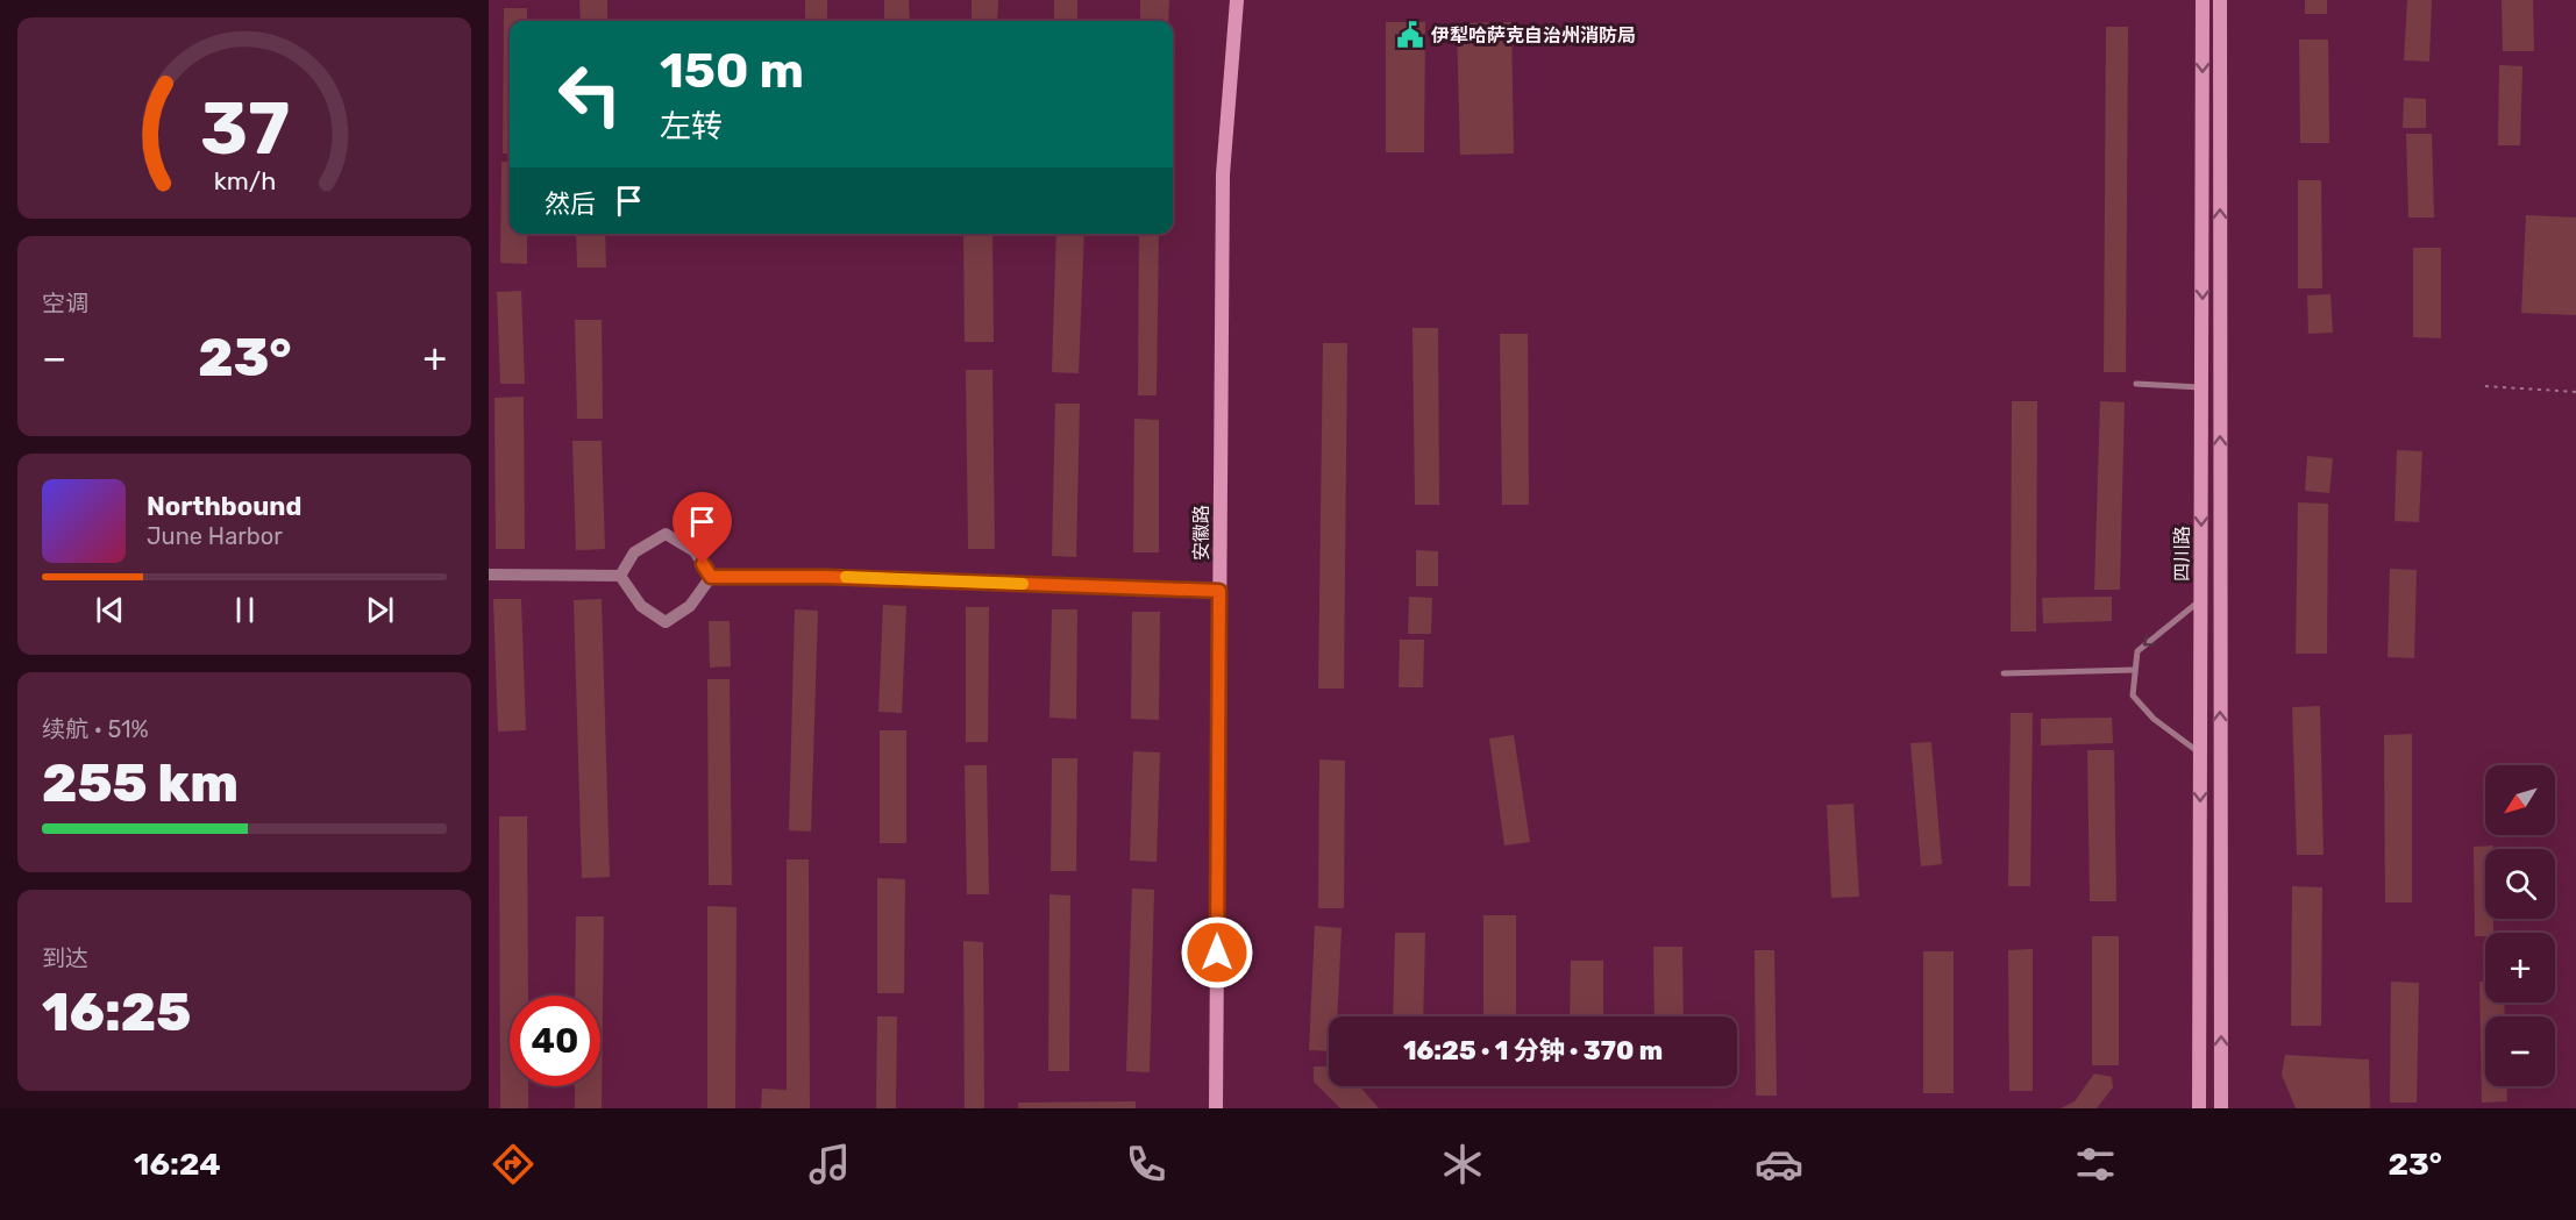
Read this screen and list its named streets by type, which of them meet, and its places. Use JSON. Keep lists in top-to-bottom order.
{
  "streets": {
    "street": ["安徽路", "四川路"]
  },
  "places": {
    "public building": ["伊犁哈萨克自治州消防局"]
  },
  "north": "bottom left",
  "page": {
    "turn": ["150 m", "左转"],
    "then": "然后",
    "tile": [
      "空调",
      ["续航 · 51%", "255 km"],
      ["到达", "16:25"]
    ],
    "heat": ["−", "23°", "+"],
    "song": ["Northbound", "June Harbor"],
    "map_buttons": ["+", "−"],
    "limit": "40",
    "trip": "16:25 · 1 分钟 · 370 m",
    "tabs": ["16:24", "23°"],
    "gauge": ["37", "km/h"]
  }
}
